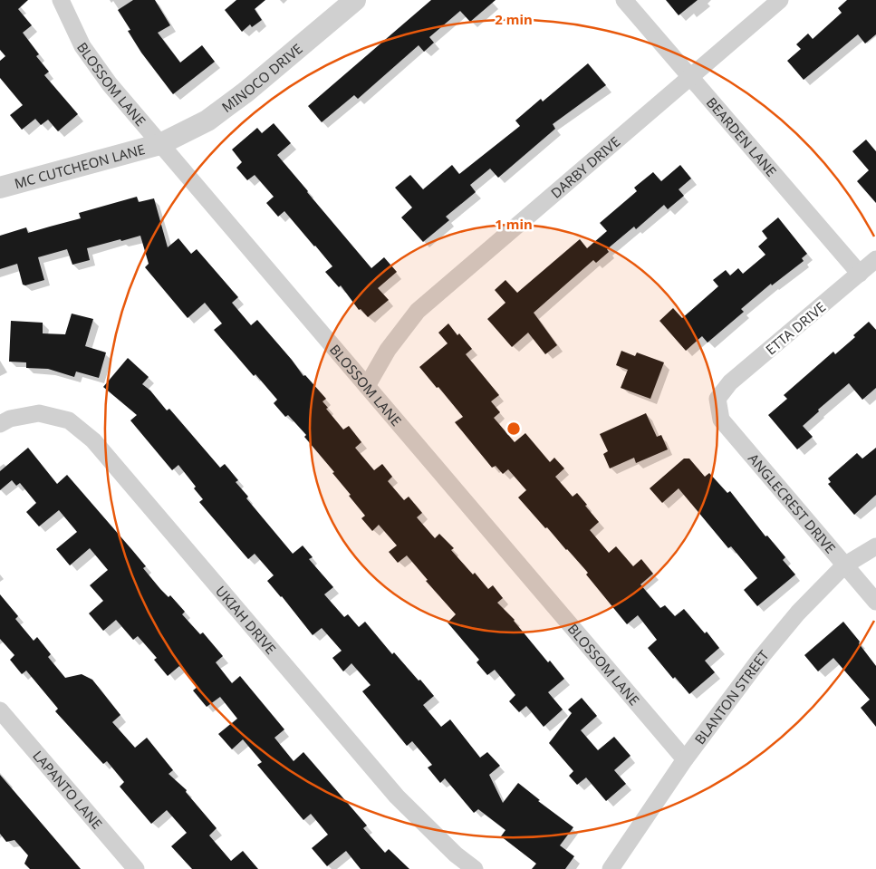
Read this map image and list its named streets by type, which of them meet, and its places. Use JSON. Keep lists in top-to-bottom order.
{
  "streets": {
    "street": [
      "MINOCO DRIVE",
      "BLOSSOM LANE",
      "BEARDEN LANE",
      "MC CUTCHEON LANE",
      "DARBY DRIVE",
      "ETTA DRIVE",
      "ANGLECREST DRIVE",
      "UKIAH DRIVE",
      "BLANTON STREET",
      "LAPANTO LANE"
    ]
  },
  "crossings": [
    ["MINOCO DRIVE", "BLOSSOM LANE"],
    ["MINOCO DRIVE", "MC CUTCHEON LANE"],
    ["BLOSSOM LANE", "MC CUTCHEON LANE"],
    ["BLOSSOM LANE", "DARBY DRIVE"],
    ["BLOSSOM LANE", "BLANTON STREET"],
    ["BEARDEN LANE", "DARBY DRIVE"],
    ["BEARDEN LANE", "ETTA DRIVE"],
    ["ETTA DRIVE", "ANGLECREST DRIVE"],
    ["ANGLECREST DRIVE", "BLANTON STREET"]
  ],
  "rings": ["2 min", "1 min"]
}
